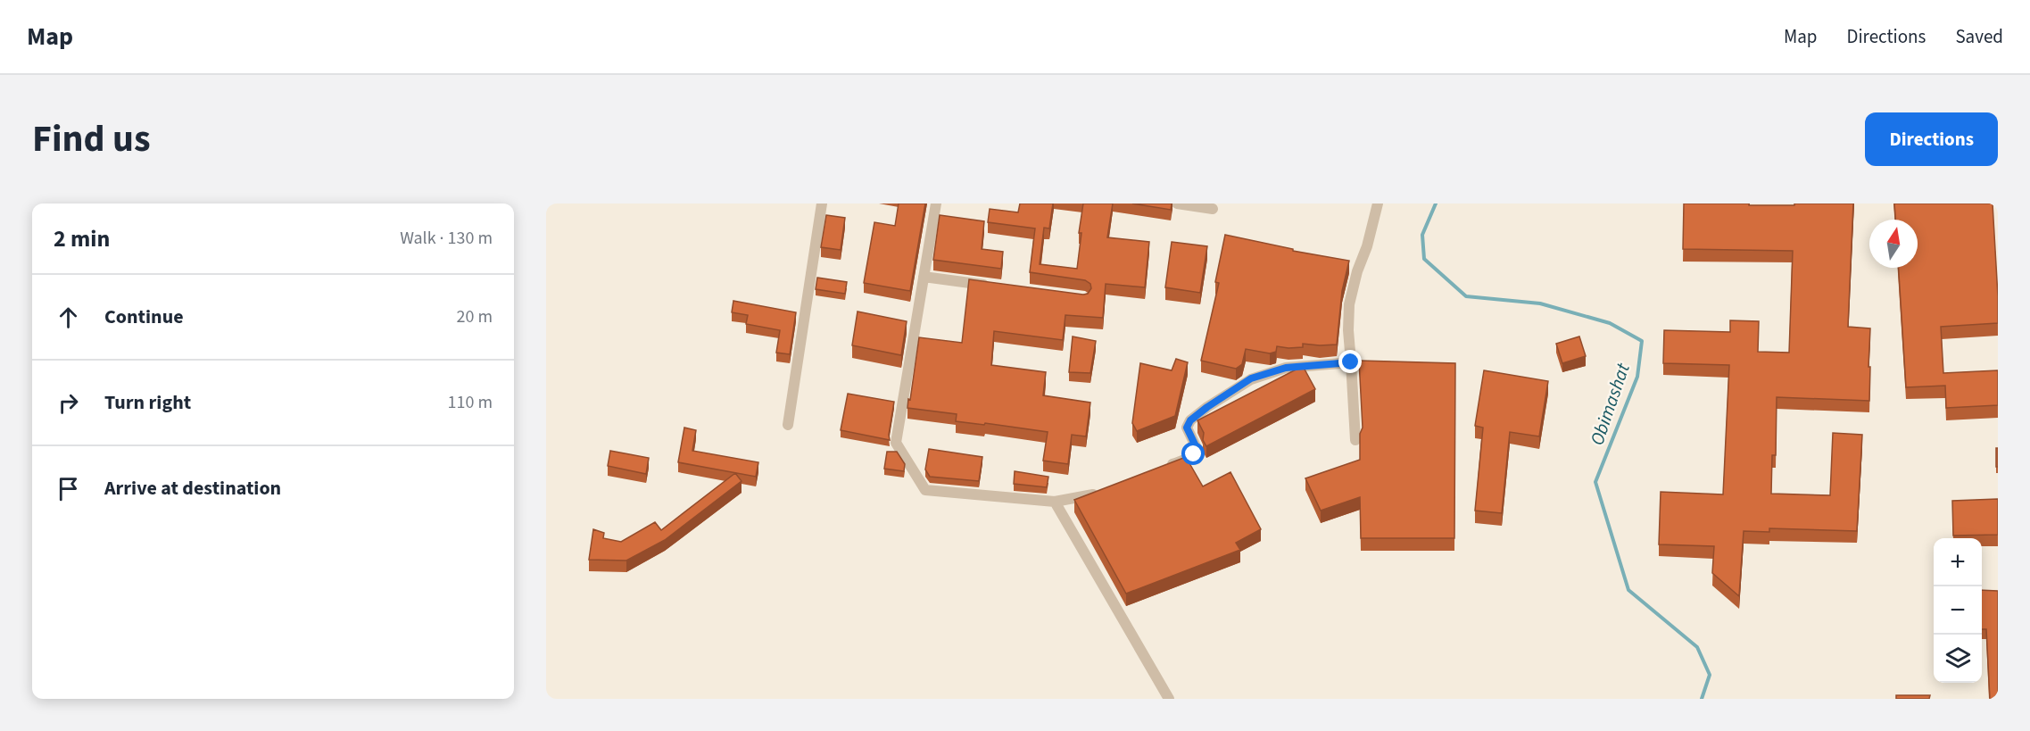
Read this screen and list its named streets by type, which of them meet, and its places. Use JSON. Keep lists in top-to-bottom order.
{
  "water": ["Obimashat"],
  "north": "top",
  "page": {
    "header": "Map",
    "nav": ["Map", "Directions", "Saved"],
    "title": "Find us",
    "buttons": "Directions",
    "heading": ["2 min", "Walk · 130 m"],
    "list": [
      ["Continue", "20 m"],
      ["Turn right", "110 m"],
      "Arrive at destination"
    ],
    "map_buttons": ["+", "−"]
  }
}
